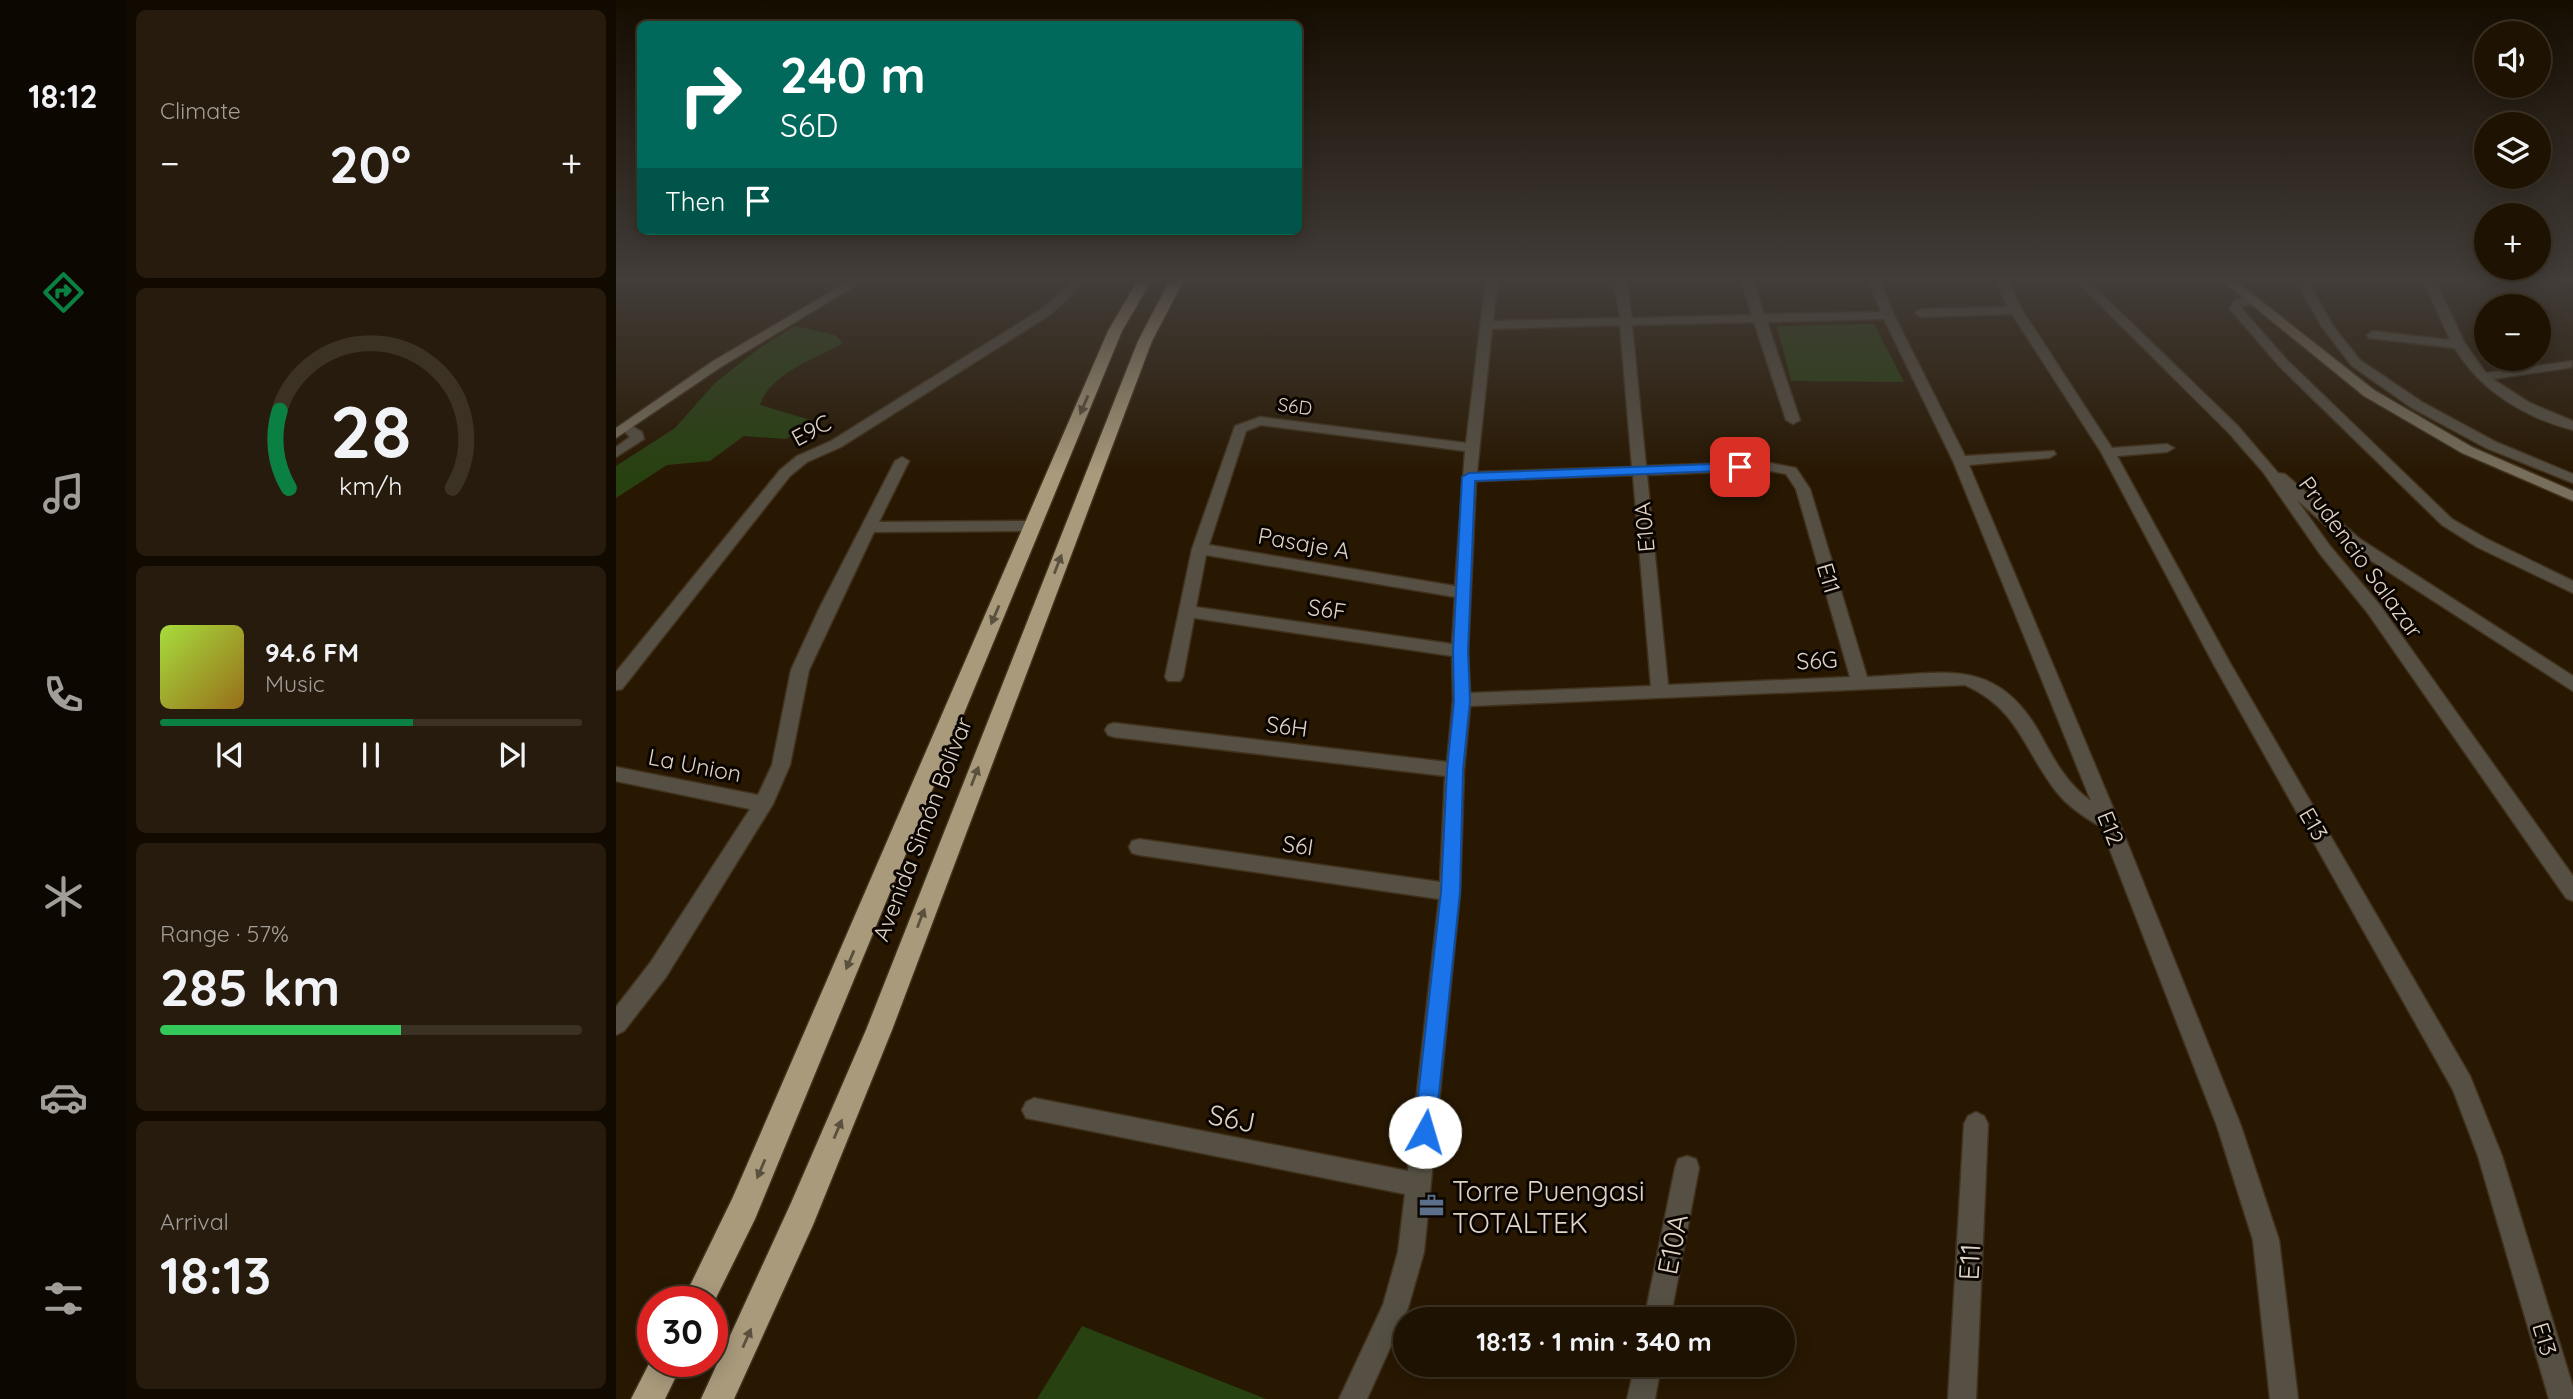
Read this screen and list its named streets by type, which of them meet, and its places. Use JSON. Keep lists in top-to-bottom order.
{
  "streets": {
    "highway": ["Avenida Simón Bolívar"],
    "street": [
      "S6D",
      "E9C",
      "E10A",
      "Pasaje A",
      "Prudencio Salazar",
      "E11",
      "S6F",
      "S6G",
      "S6H",
      "La Union",
      "E13",
      "E12",
      "S6I",
      "S6J"
    ]
  },
  "crossings": [
    ["S6D", "Pasaje A"],
    ["E10A", "E11"],
    ["E10A", "S6G"],
    ["E11", "S6G"],
    ["S6G", "E12"]
  ],
  "places": {
    "office": ["Torre Puengasi TOTALTEK"]
  },
  "page": {
    "tabs": "18:12",
    "tile": [
      "Climate",
      ["Range · 57%", "285 km"],
      ["Arrival", "18:13"]
    ],
    "map_buttons": ["+", "−"],
    "turn": ["240 m", "S6D"],
    "heat": ["−", "20°", "+"],
    "then": "Then",
    "song": ["94.6 FM", "Music"],
    "limit": "30",
    "trip": "18:13 · 1 min · 340 m",
    "gauge": ["28", "km/h"]
  }
}
